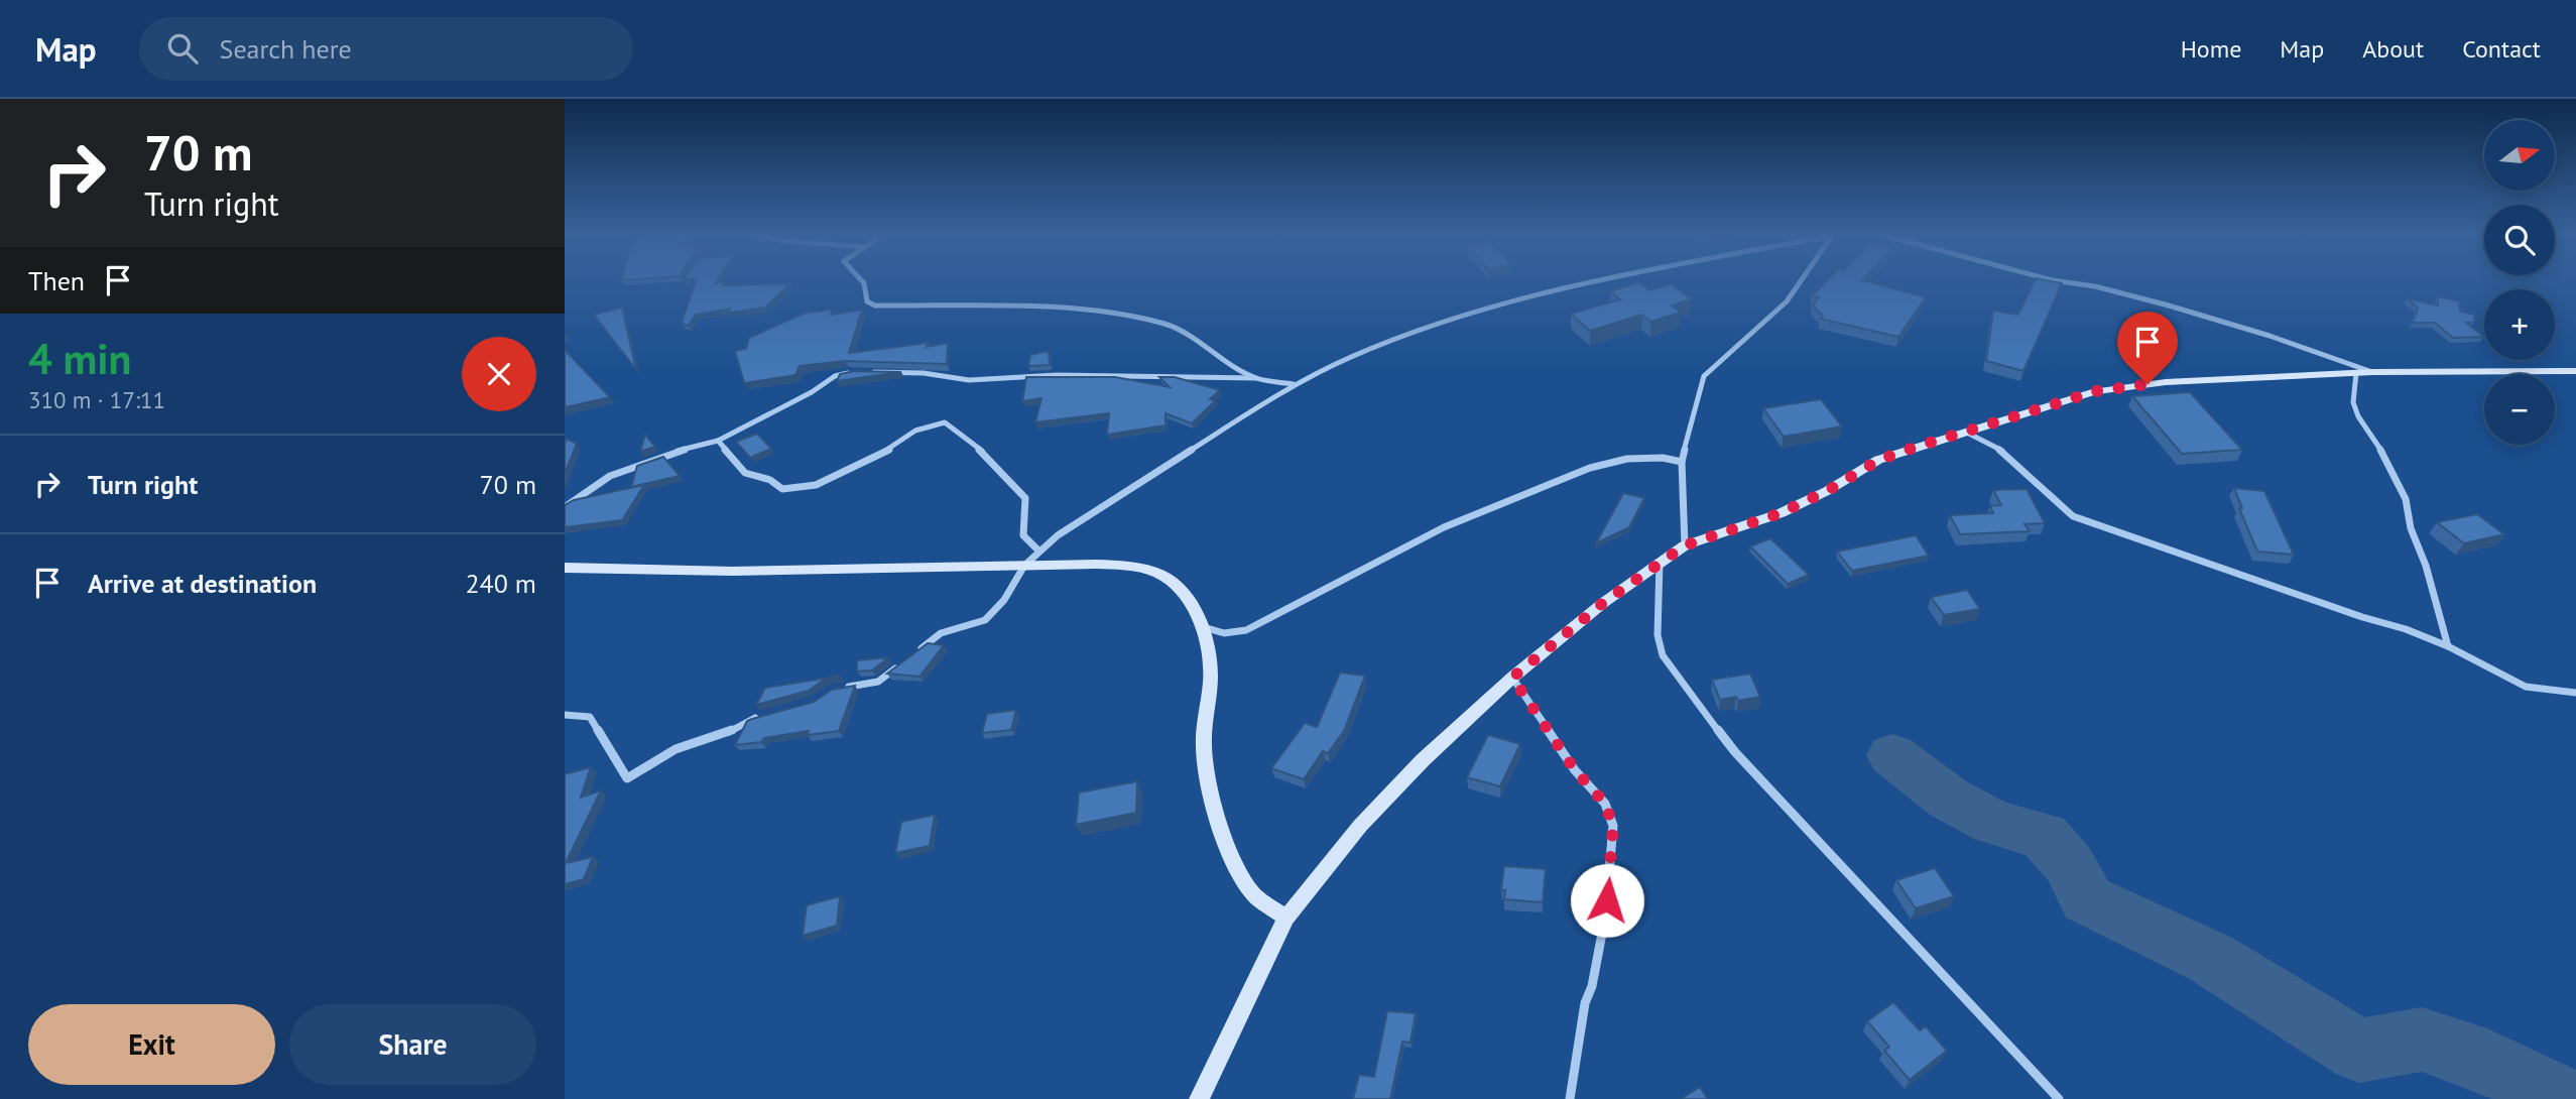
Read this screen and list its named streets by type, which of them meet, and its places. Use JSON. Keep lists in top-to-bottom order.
{
  "north": "right",
  "page": {
    "header": "Map",
    "search": "Search here",
    "nav": [
      "Home",
      "Map",
      "About",
      "Contact"
    ],
    "turn": ["70 m", "Turn right"],
    "map_buttons": ["+", "−"],
    "then": "Then",
    "heading": ["4 min", "310 m · 17:11"],
    "list": [
      {
        "name": "Turn right",
        "value": "70 m"
      },
      {
        "name": "Arrive at destination",
        "value": "240 m"
      }
    ],
    "buttons": ["Exit", "Share"]
  }
}
